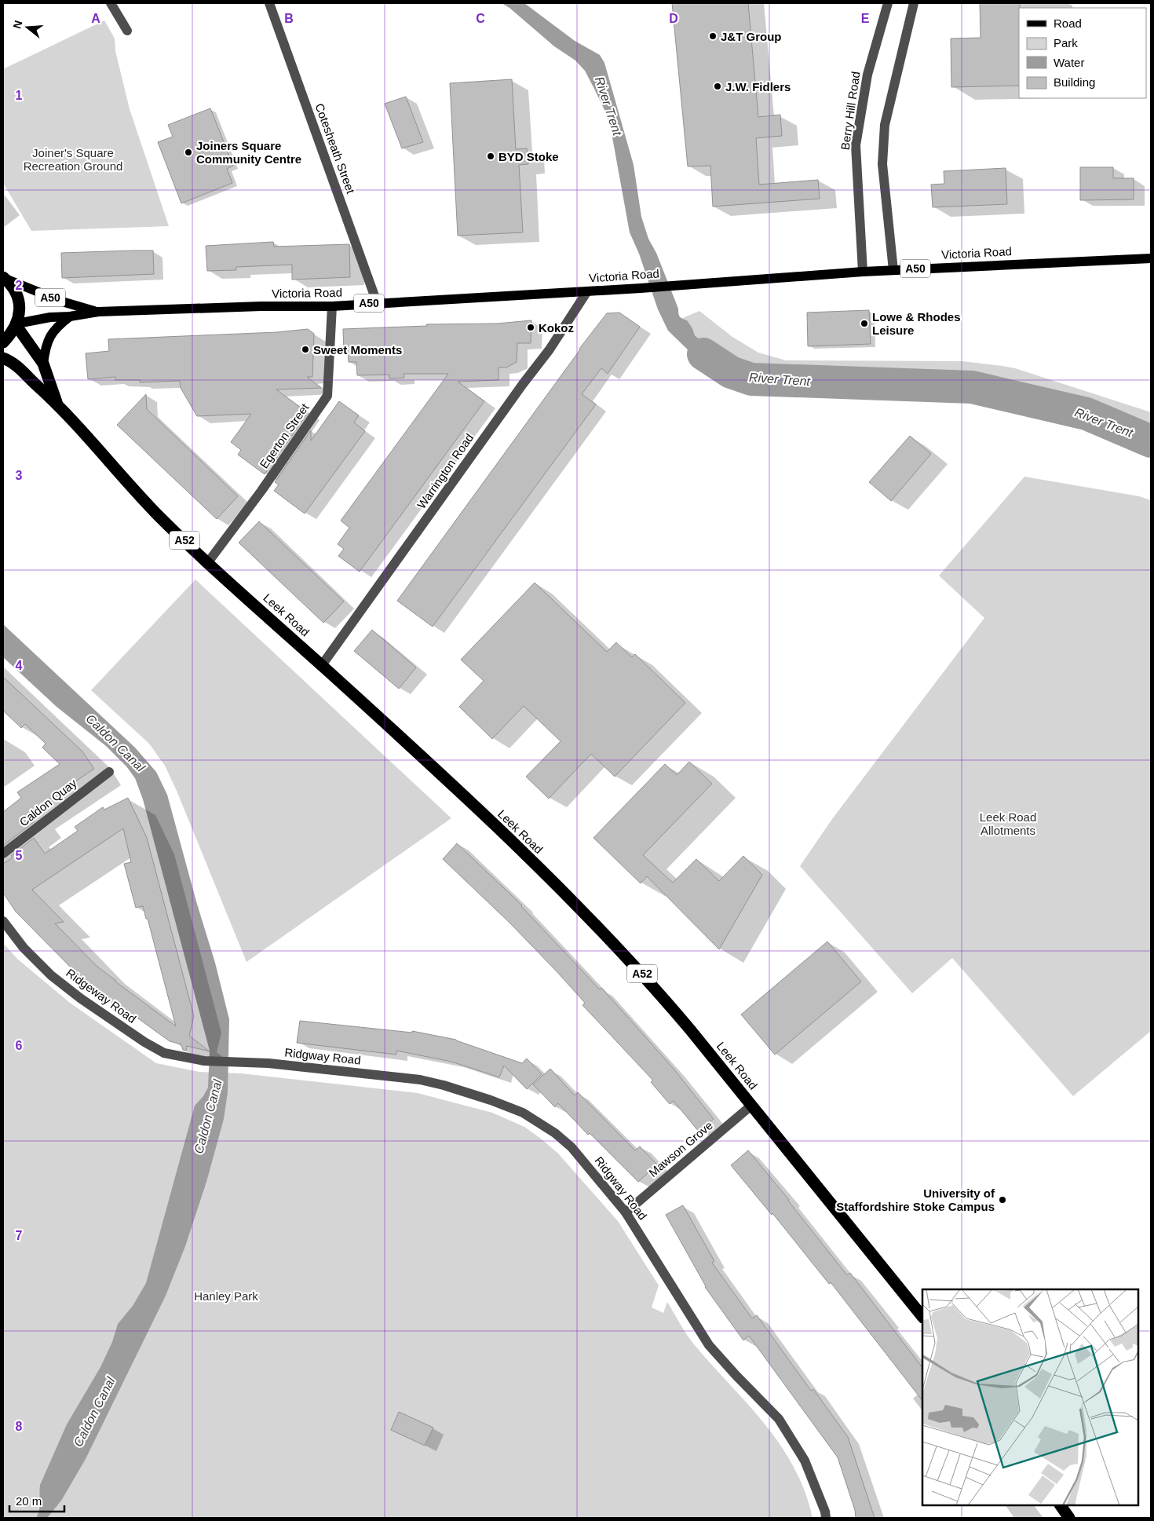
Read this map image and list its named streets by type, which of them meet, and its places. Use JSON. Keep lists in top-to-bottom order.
{
  "streets": {
    "highway": ["A52", "Leek Road"],
    "main road": ["Victoria Road", "A50"],
    "street": [
      "Berry Hill Road",
      "Cotesheath Street",
      "Egerton Street",
      "Warrington Road",
      "Caldon Quay",
      "Ridgeway Road",
      "Ridgway Road",
      "Mawson Grove"
    ]
  },
  "crossings": [
    ["Berry Hill Road", "Victoria Road"],
    ["Cotesheath Street", "Victoria Road"],
    ["Victoria Road", "Egerton Street"],
    ["Victoria Road", "Warrington Road"],
    ["Victoria Road", "Leek Road"],
    ["Egerton Street", "Leek Road"],
    ["Warrington Road", "Leek Road"],
    ["Leek Road", "Mawson Grove"],
    ["Ridgeway Road", "Ridgway Road"],
    ["Ridgway Road", "Mawson Grove"]
  ],
  "water": ["River Trent", "Caldon Canal"],
  "parks": ["Joiner's Square Recreation Ground", "Leek Road Allotments", "Hanley Park"],
  "places": [
    "J&T Group",
    "J.W. Fidlers",
    "Joiners Square Community Centre",
    "BYD Stoke",
    "Lowe & Rhodes Leisure",
    "Kokoz",
    "Sweet Moments",
    "University of Staffordshire Stoke Campus"
  ],
  "legend": [
    "Road",
    "Park",
    "Water",
    "Building"
  ],
  "scale_bar": "20 m",
  "north": "left",
  "grid": {
    "columns": [
      "A",
      "B",
      "C",
      "D",
      "E"
    ],
    "rows": [
      "1",
      "2",
      "3",
      "4",
      "5",
      "6",
      "7",
      "8"
    ]
  }
}
